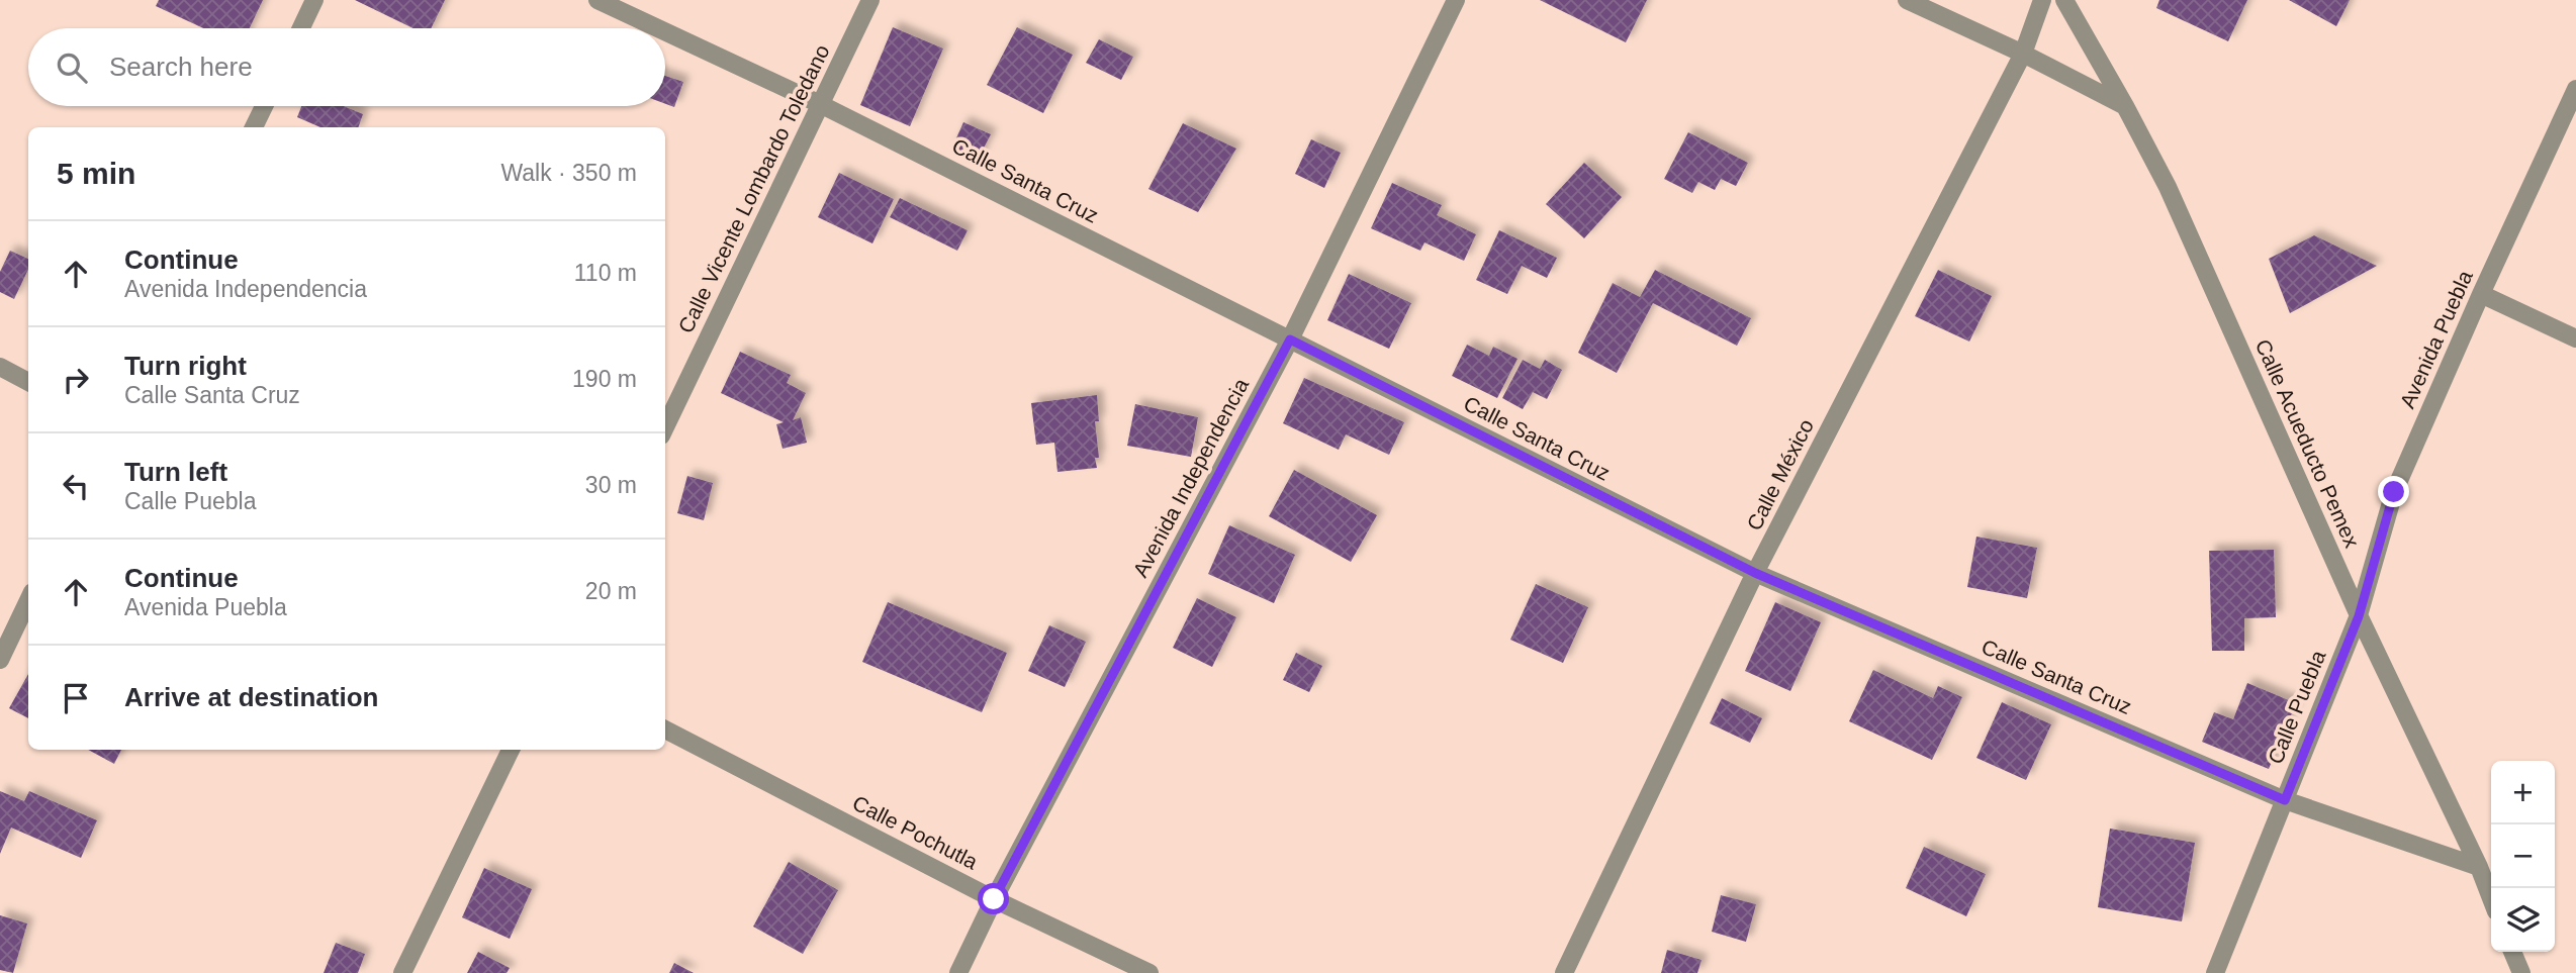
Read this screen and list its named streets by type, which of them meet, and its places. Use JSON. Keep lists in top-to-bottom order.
{
  "streets": {
    "street": [
      "Calle Santa Cruz",
      "Calle Vicente Lombardo Toledano",
      "Avenida Puebla",
      "Calle Acueducto Pemex",
      "Calle México",
      "Avenida Independencia",
      "Calle Puebla",
      "Calle Pochutla"
    ]
  },
  "crossings": [
    ["Calle Santa Cruz", "Calle Vicente Lombardo Toledano"],
    ["Calle Santa Cruz", "Calle Acueducto Pemex"],
    ["Calle Santa Cruz", "Calle México"],
    ["Calle Santa Cruz", "Avenida Independencia"],
    ["Calle Santa Cruz", "Calle Puebla"],
    ["Avenida Puebla", "Calle Acueducto Pemex"],
    ["Avenida Puebla", "Calle Puebla"],
    ["Calle Acueducto Pemex", "Calle Puebla"],
    ["Avenida Independencia", "Calle Pochutla"]
  ],
  "page": {
    "search": "Search here",
    "heading": ["5 min", "Walk · 350 m"],
    "list": [
      ["Continue", "Avenida Independencia", "110 m"],
      ["Turn right", "Calle Santa Cruz", "190 m"],
      ["Turn left", "Calle Puebla", "30 m"],
      ["Continue", "Avenida Puebla", "20 m"],
      "Arrive at destination"
    ],
    "map_buttons": ["+", "−"]
  }
}
